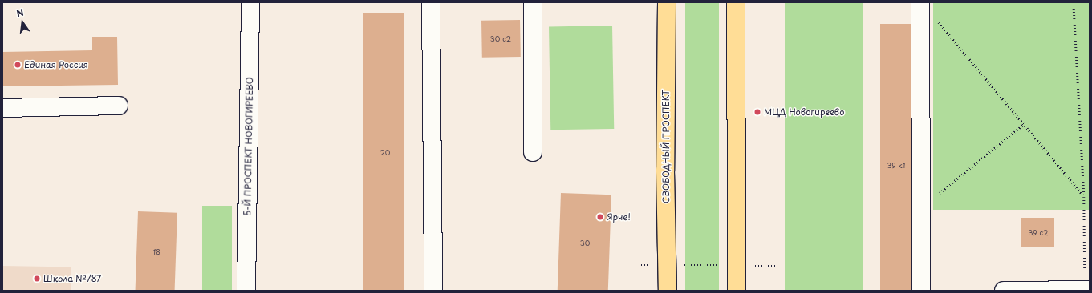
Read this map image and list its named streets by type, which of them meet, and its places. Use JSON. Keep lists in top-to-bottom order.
{
  "streets": {
    "main road": ["СВОБОДНЫЙ ПРОСПЕКТ"],
    "street": ["5-Й ПРОСПЕКТ НОВОГИРЕЕВО"]
  },
  "places": [
    "Единая Россия",
    "МЦД Новогиреево",
    "Ярче!",
    "Школа №787"
  ],
  "house_numbers": [
    "30 с2",
    "20",
    "39 к1",
    "39 с2",
    "30",
    "18"
  ],
  "north": "top"
}
